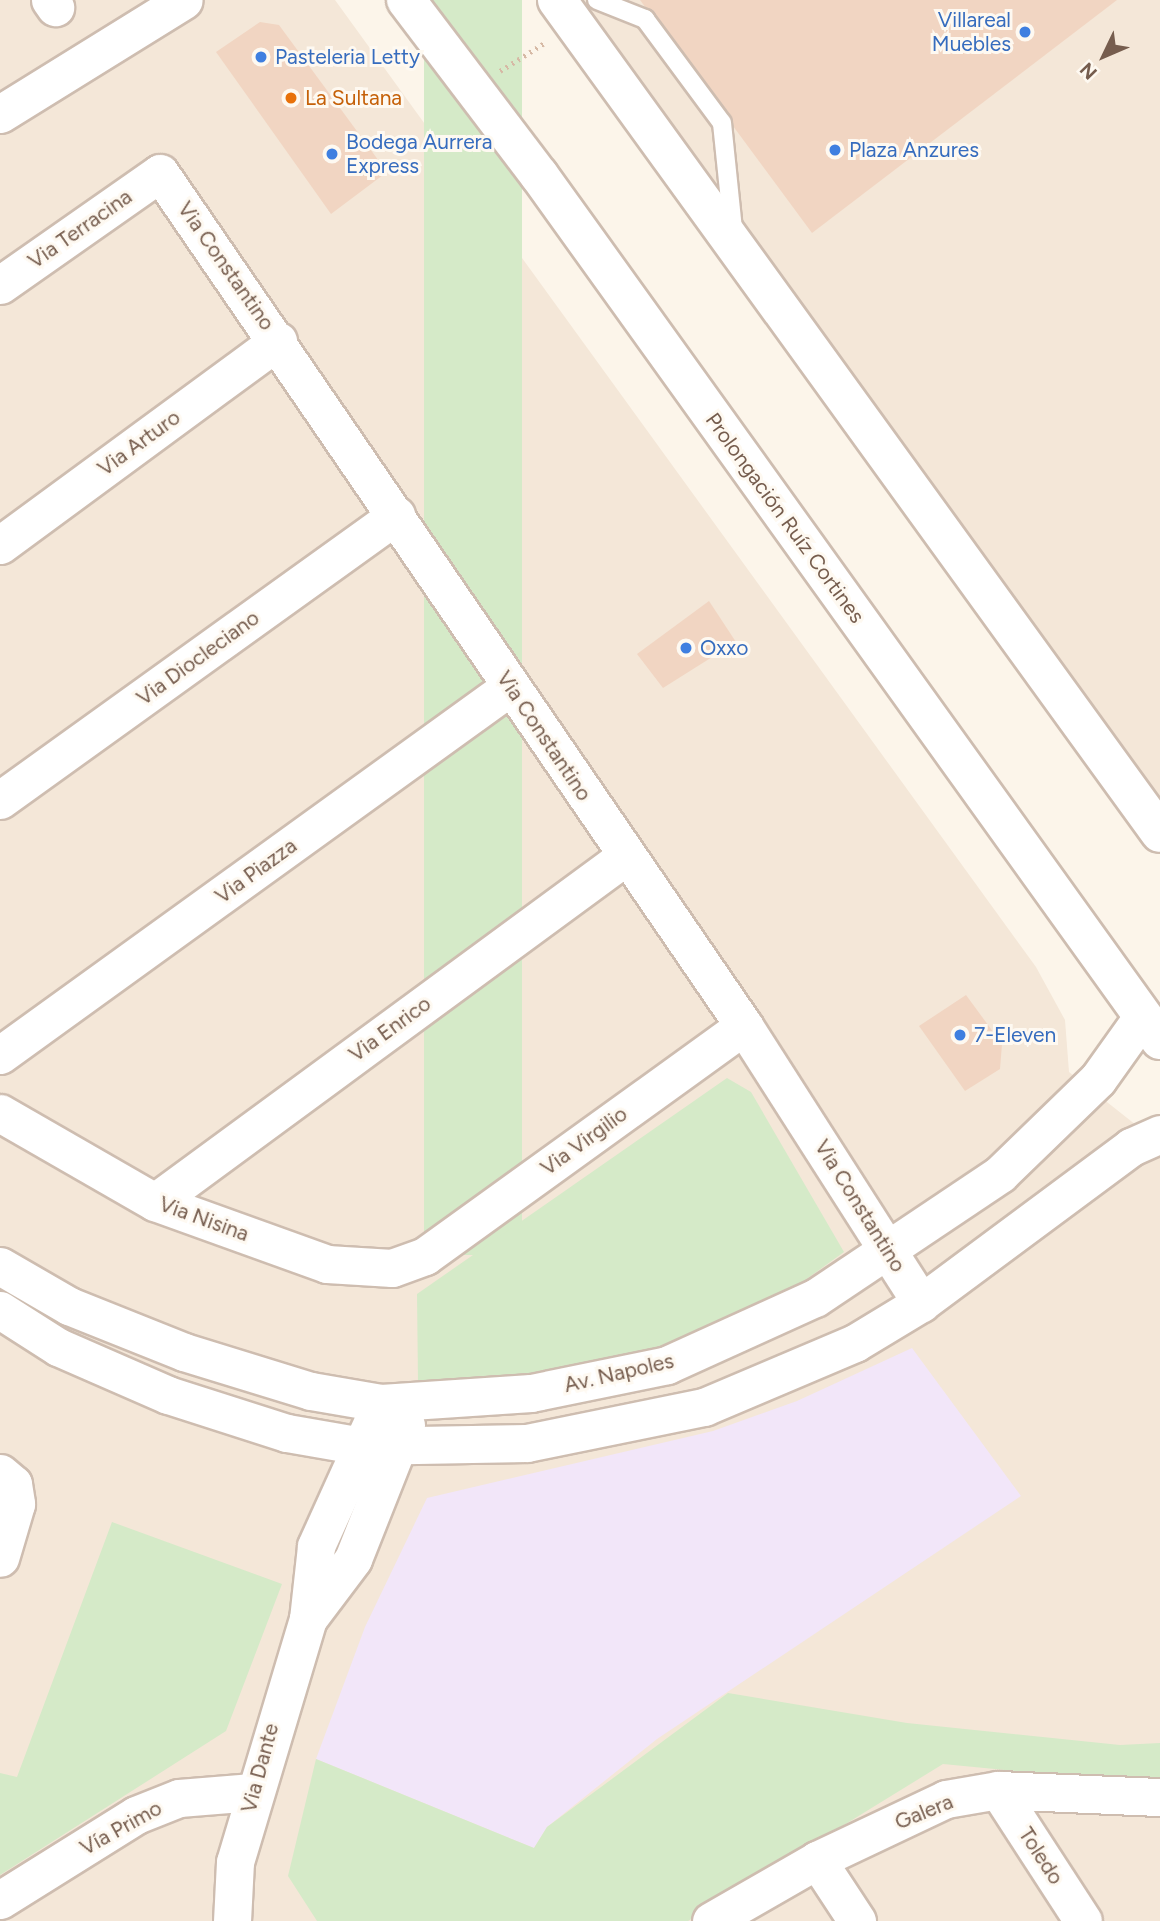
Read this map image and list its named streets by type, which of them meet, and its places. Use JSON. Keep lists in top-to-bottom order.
{
  "streets": {
    "main road": ["Prolongación Ruíz Cortines"],
    "street": [
      "Via Terracina",
      "Via Constantino",
      "Via Arturo",
      "Via Diocleciano",
      "Via Piazza",
      "Via Enrico",
      "Via Virgilio",
      "Via Nisina",
      "Av. Napoles",
      "Via Dante",
      "Galera",
      "Vía Primo",
      "Toledo"
    ]
  },
  "crossings": [
    ["Via Terracina", "Via Constantino"],
    ["Via Constantino", "Via Arturo"],
    ["Via Constantino", "Via Diocleciano"],
    ["Via Constantino", "Via Piazza"],
    ["Via Constantino", "Via Enrico"],
    ["Via Constantino", "Via Virgilio"],
    ["Via Constantino", "Av. Napoles"],
    ["Prolongación Ruíz Cortines", "Av. Napoles"],
    ["Via Enrico", "Via Nisina"],
    ["Via Virgilio", "Via Nisina"],
    ["Via Dante", "Vía Primo"],
    ["Galera", "Toledo"]
  ],
  "places": [
    "Villareal Muebles",
    "Pasteleria Letty",
    "La Sultana",
    "Plaza Anzures",
    "Bodega Aurrera Express",
    "Oxxo",
    "7-Eleven"
  ],
  "north": "bottom left"
}
